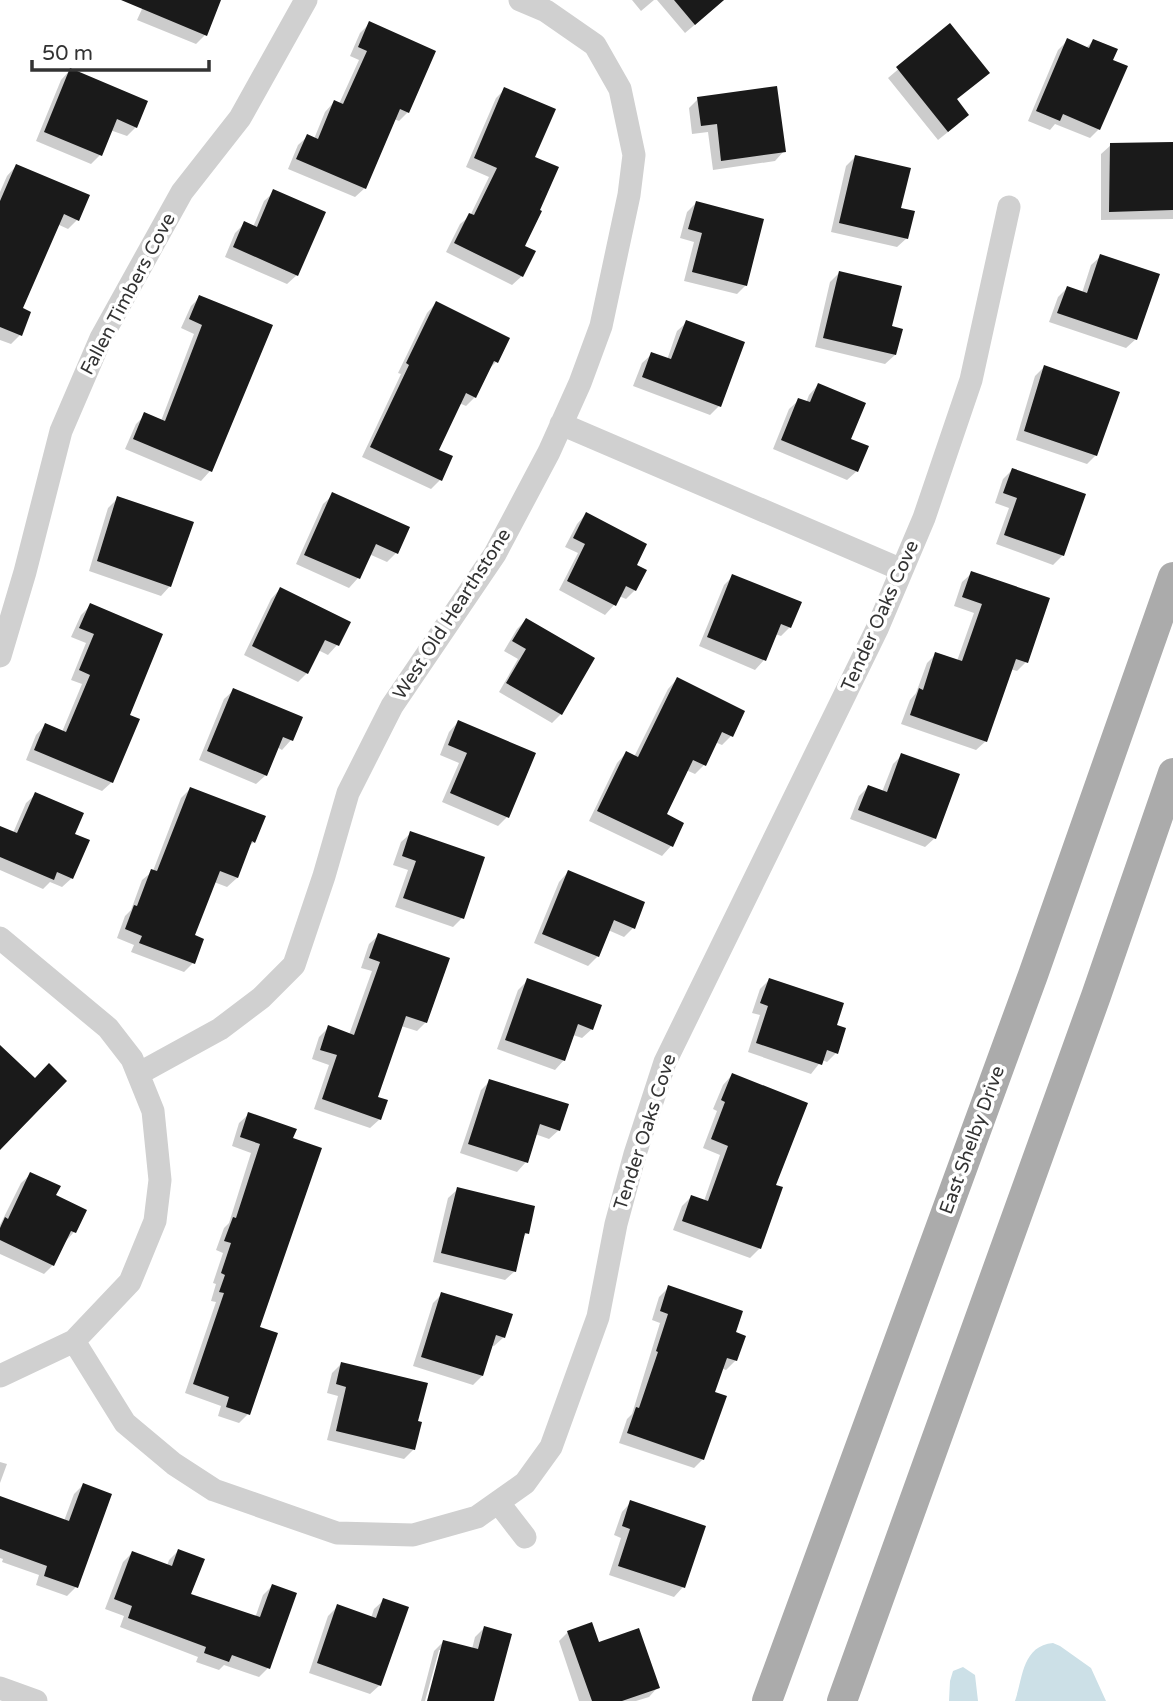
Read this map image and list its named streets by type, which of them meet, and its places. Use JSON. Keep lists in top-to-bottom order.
{
  "streets": {
    "main road": ["East Shelby Drive"],
    "street": ["Fallen Timbers Cove", "West Old Hearthstone", "Tender Oaks Cove"]
  },
  "scale_bar": "50 m"
}
